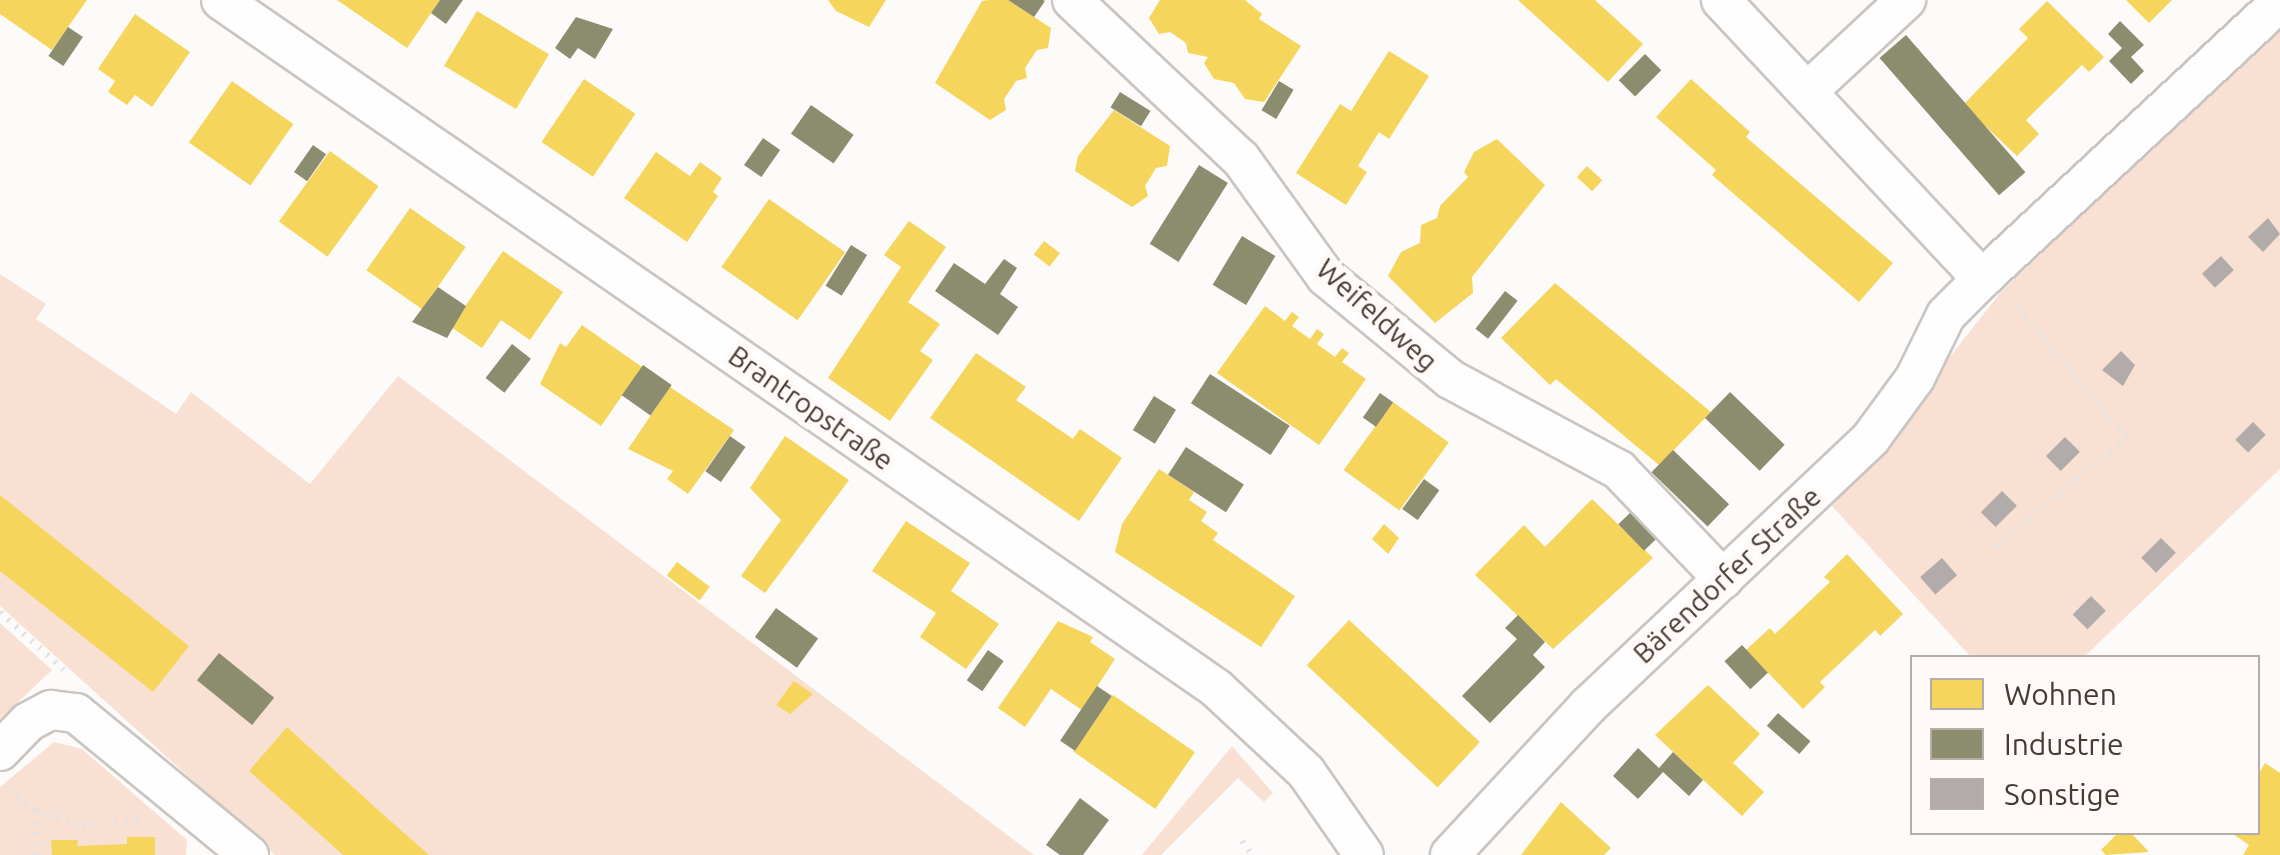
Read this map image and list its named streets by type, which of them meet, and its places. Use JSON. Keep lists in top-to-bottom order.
{
  "streets": {
    "street": ["Weifeldweg", "Brantropstraße", "Bärendorfer Straße"]
  },
  "crossings": [
    ["Weifeldweg", "Bärendorfer Straße"]
  ],
  "legend": ["Wohnen", "Industrie", "Sonstige"]
}
